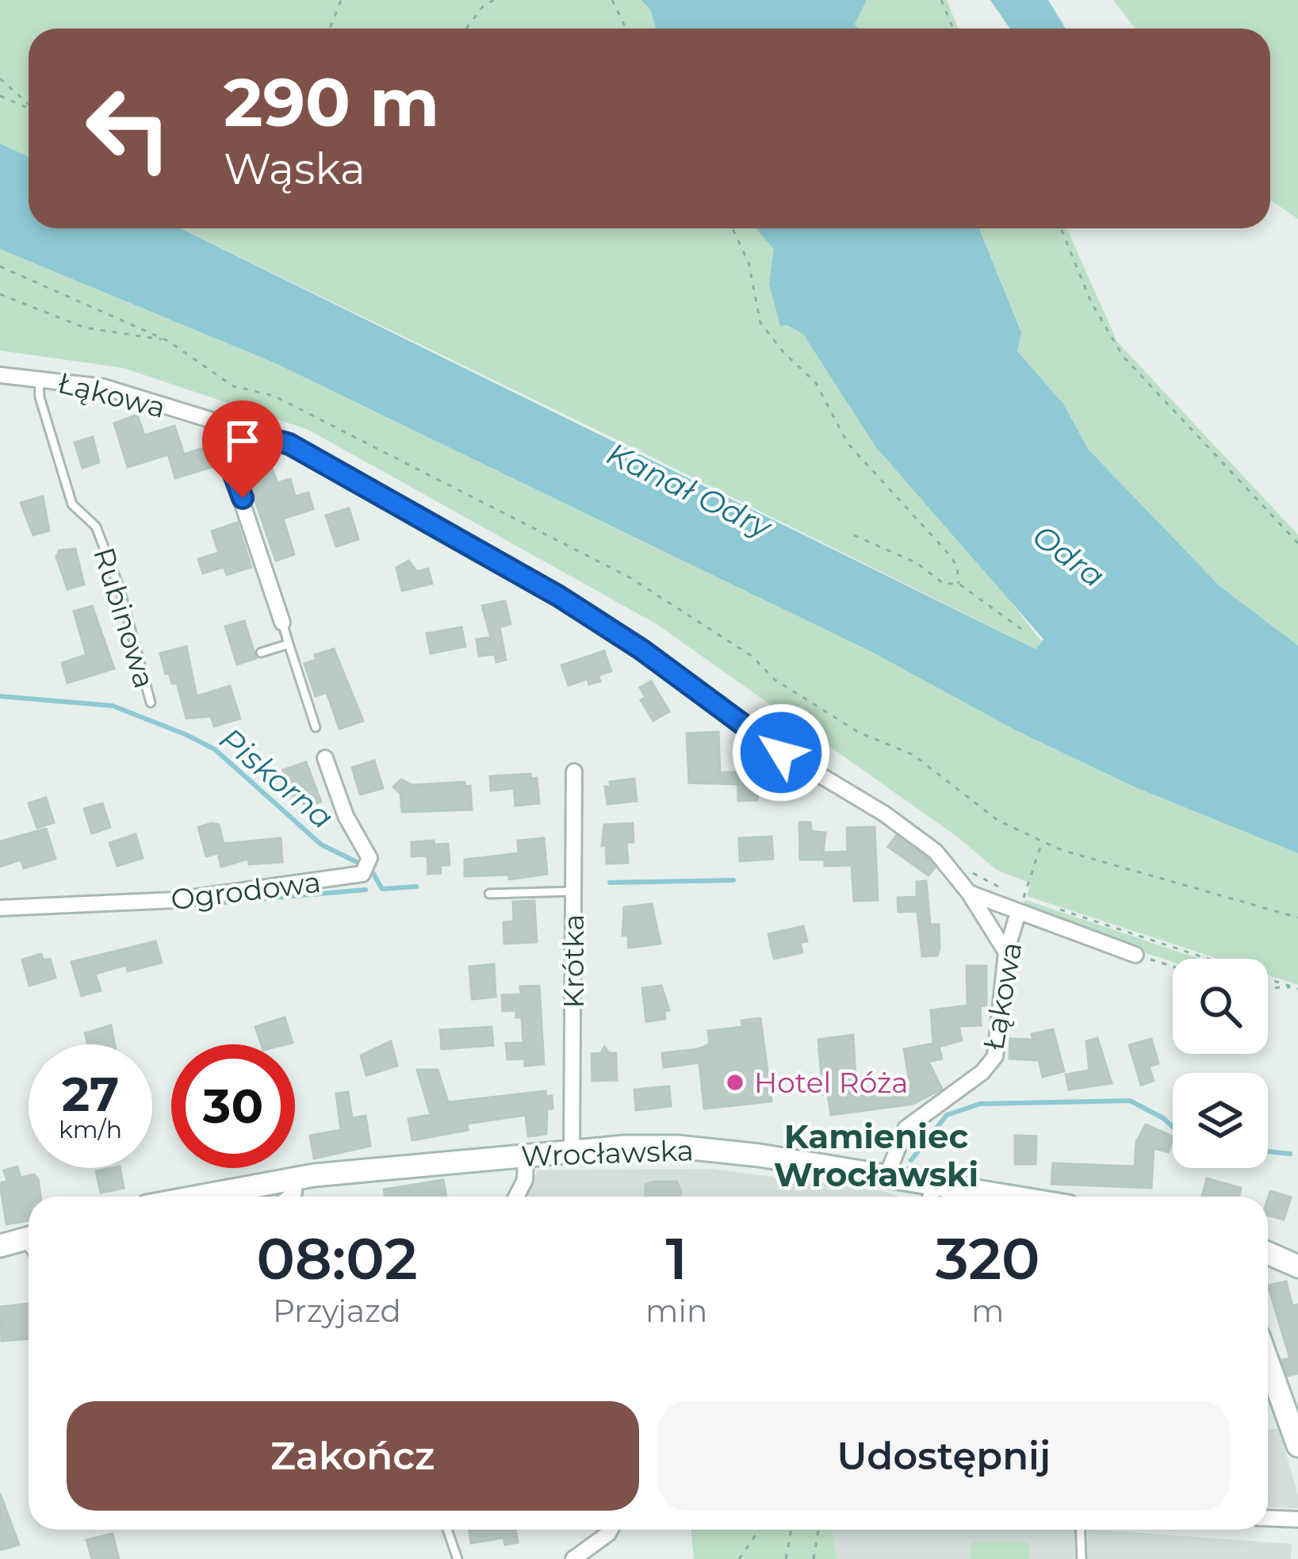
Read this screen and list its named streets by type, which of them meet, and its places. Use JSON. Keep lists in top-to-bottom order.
{
  "streets": {
    "main road": ["Wrocławska"],
    "street": ["Łąkowa", "Ogrodowa", "Krótka"],
    "lane": ["Rubinowa"]
  },
  "crossings": [
    ["Łąkowa", "Rubinowa"],
    ["Łąkowa", "Wrocławska"],
    ["Krótka", "Wrocławska"]
  ],
  "districts": ["Kamieniec Wrocławski"],
  "water": ["Kanał Odry", "Odra", "Piskorna"],
  "places": ["Hotel Róża"],
  "page": {
    "turn": ["290 m", "Wąska"],
    "speed": "27 km/h",
    "limit": "30",
    "eta": [
      "08:02",
      "Przyjazd",
      "1",
      "min",
      "320",
      "m"
    ],
    "buttons": ["Zakończ", "Udostępnij"]
  }
}
